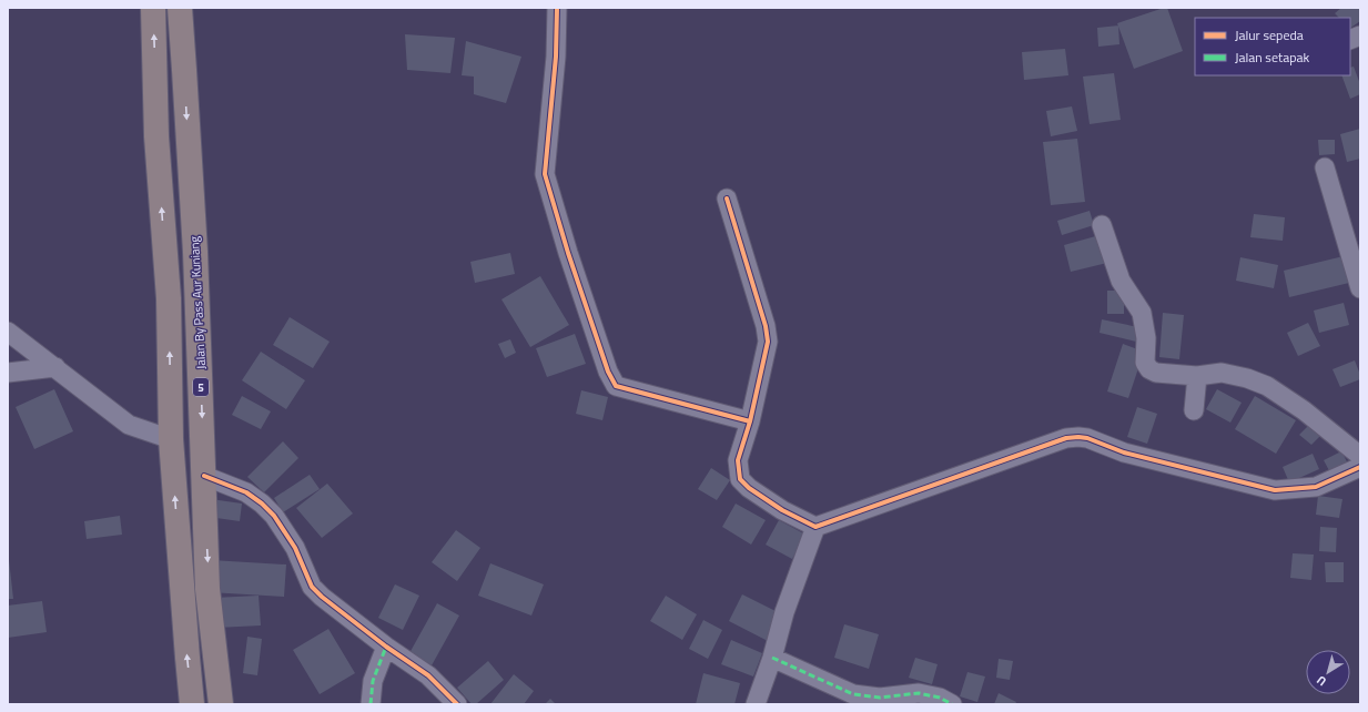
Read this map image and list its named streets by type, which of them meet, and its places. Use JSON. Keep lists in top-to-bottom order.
{
  "streets": {
    "highway": ["Jalan By Pass Aur Kuniang", "5"]
  },
  "legend": ["Jalur sepeda", "Jalan setapak"],
  "north": "bottom left"
}
